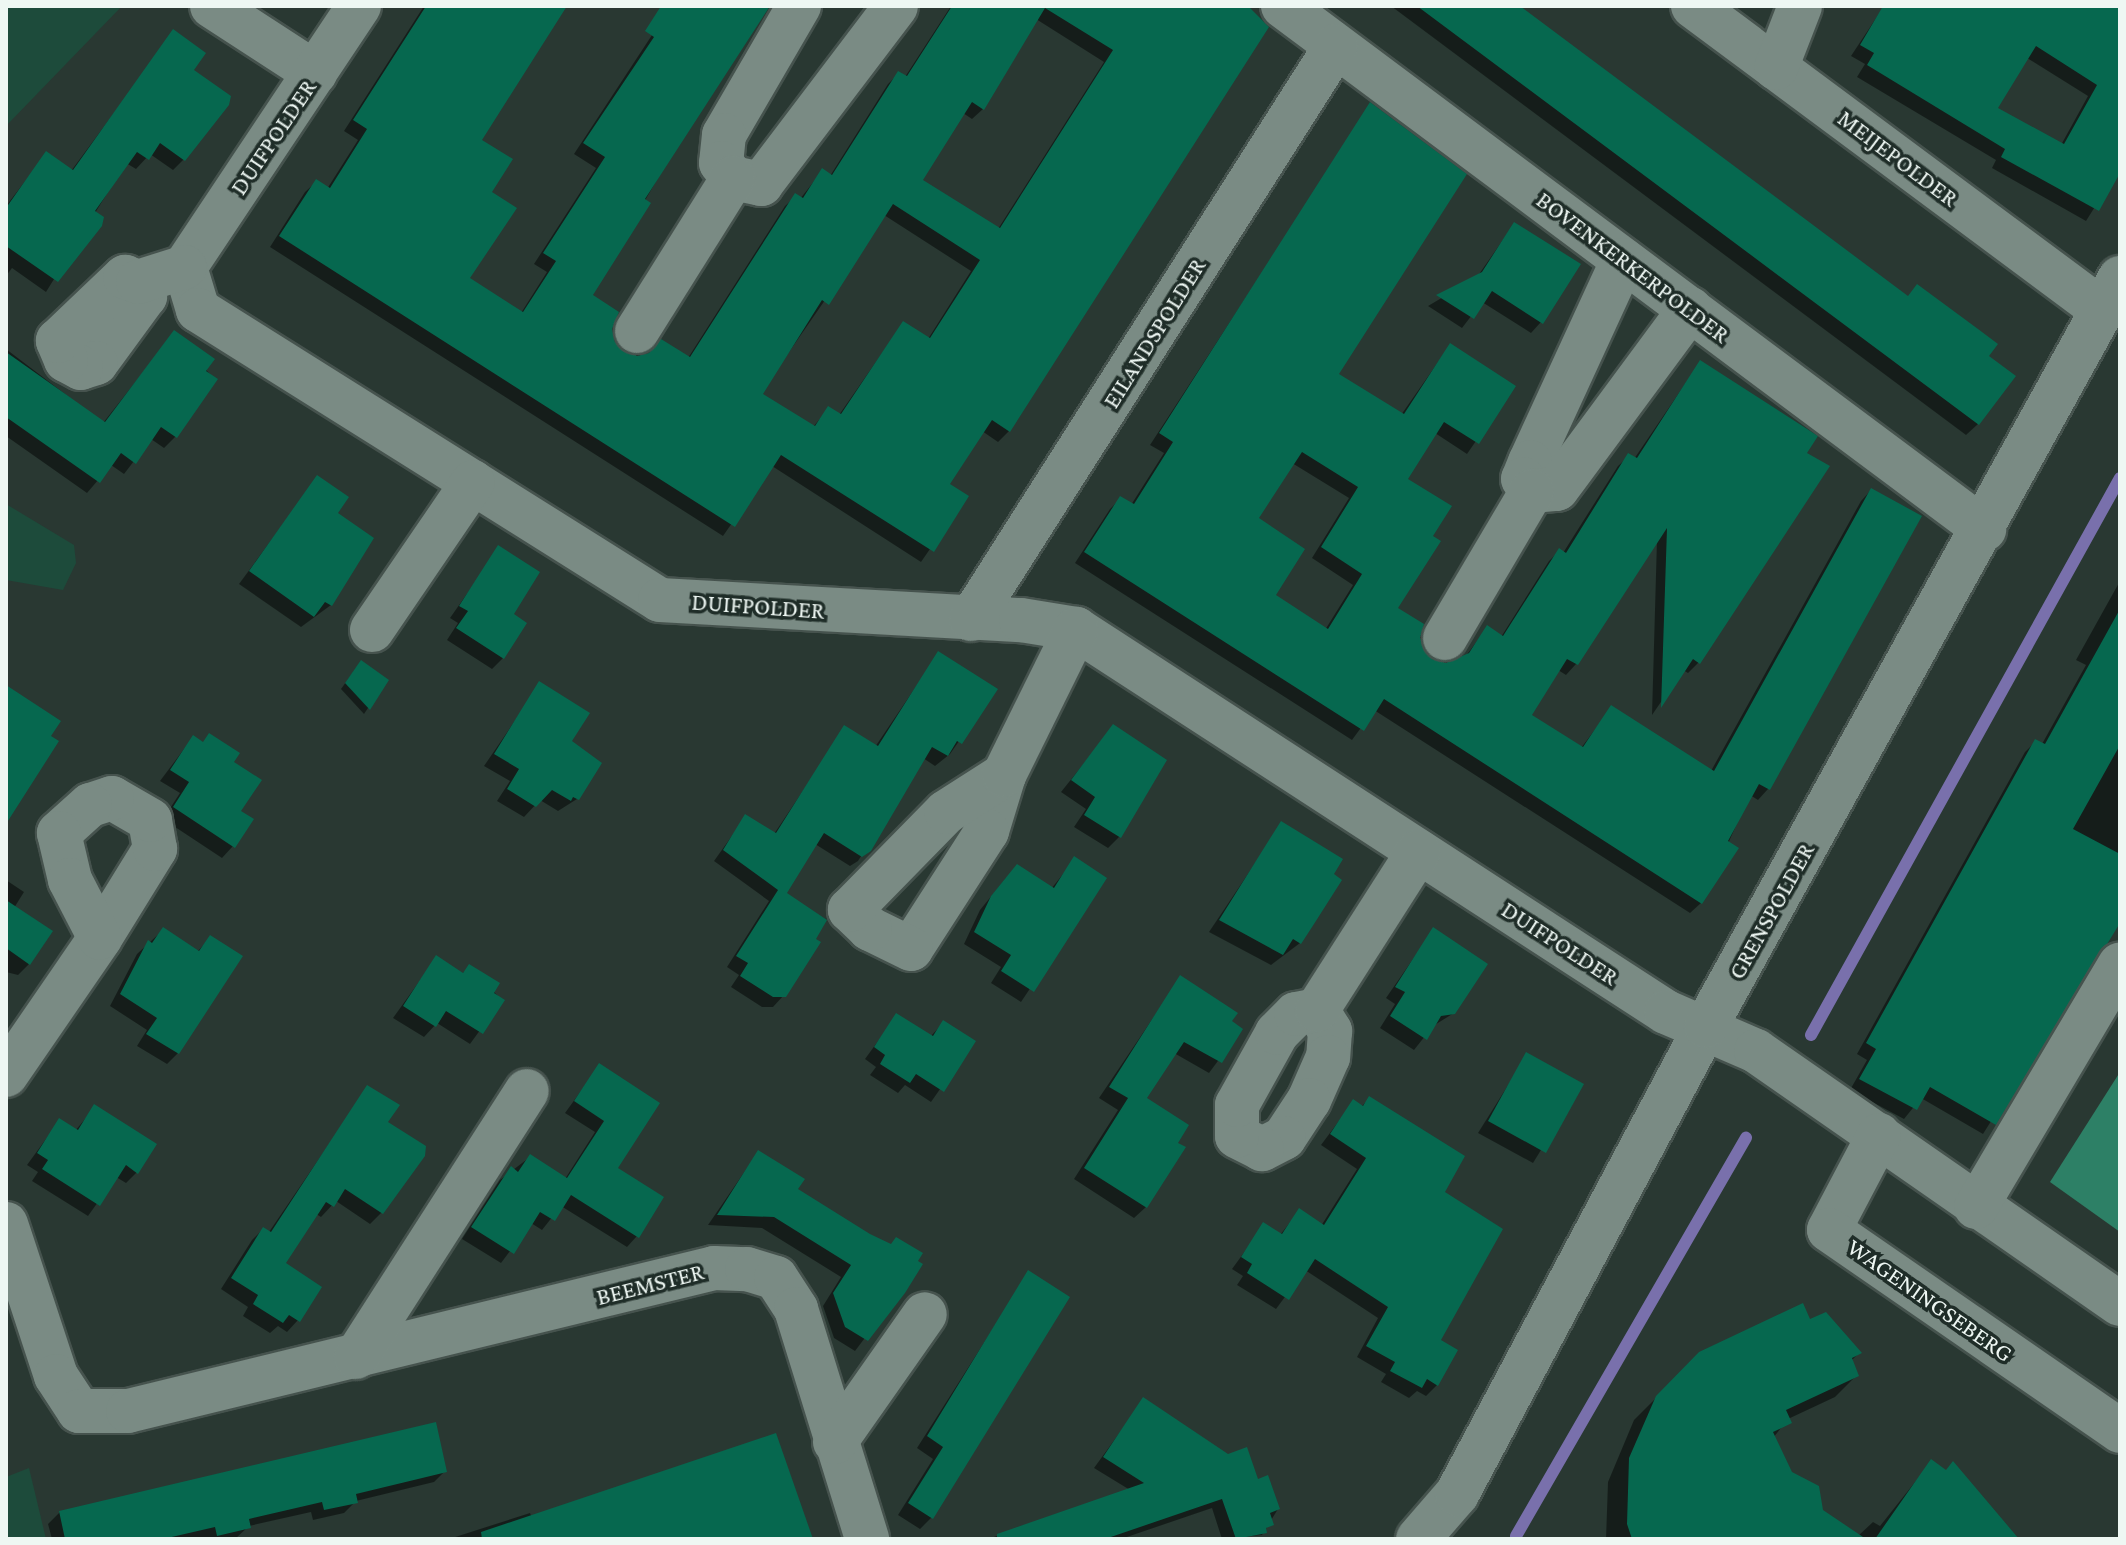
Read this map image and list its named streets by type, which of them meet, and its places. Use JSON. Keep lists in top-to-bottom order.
{
  "streets": {
    "street": [
      "DUIFPOLDER",
      "MEIJEPOLDER",
      "BOVENKERKERPOLDER",
      "EILANDSPOLDER",
      "GRENSPOLDER",
      "BEEMSTER",
      "WAGENINGSEBERG"
    ]
  },
  "crossings": [
    ["DUIFPOLDER", "EILANDSPOLDER"],
    ["DUIFPOLDER", "GRENSPOLDER"],
    ["MEIJEPOLDER", "GRENSPOLDER"],
    ["BOVENKERKERPOLDER", "EILANDSPOLDER"],
    ["BOVENKERKERPOLDER", "GRENSPOLDER"]
  ]
}
